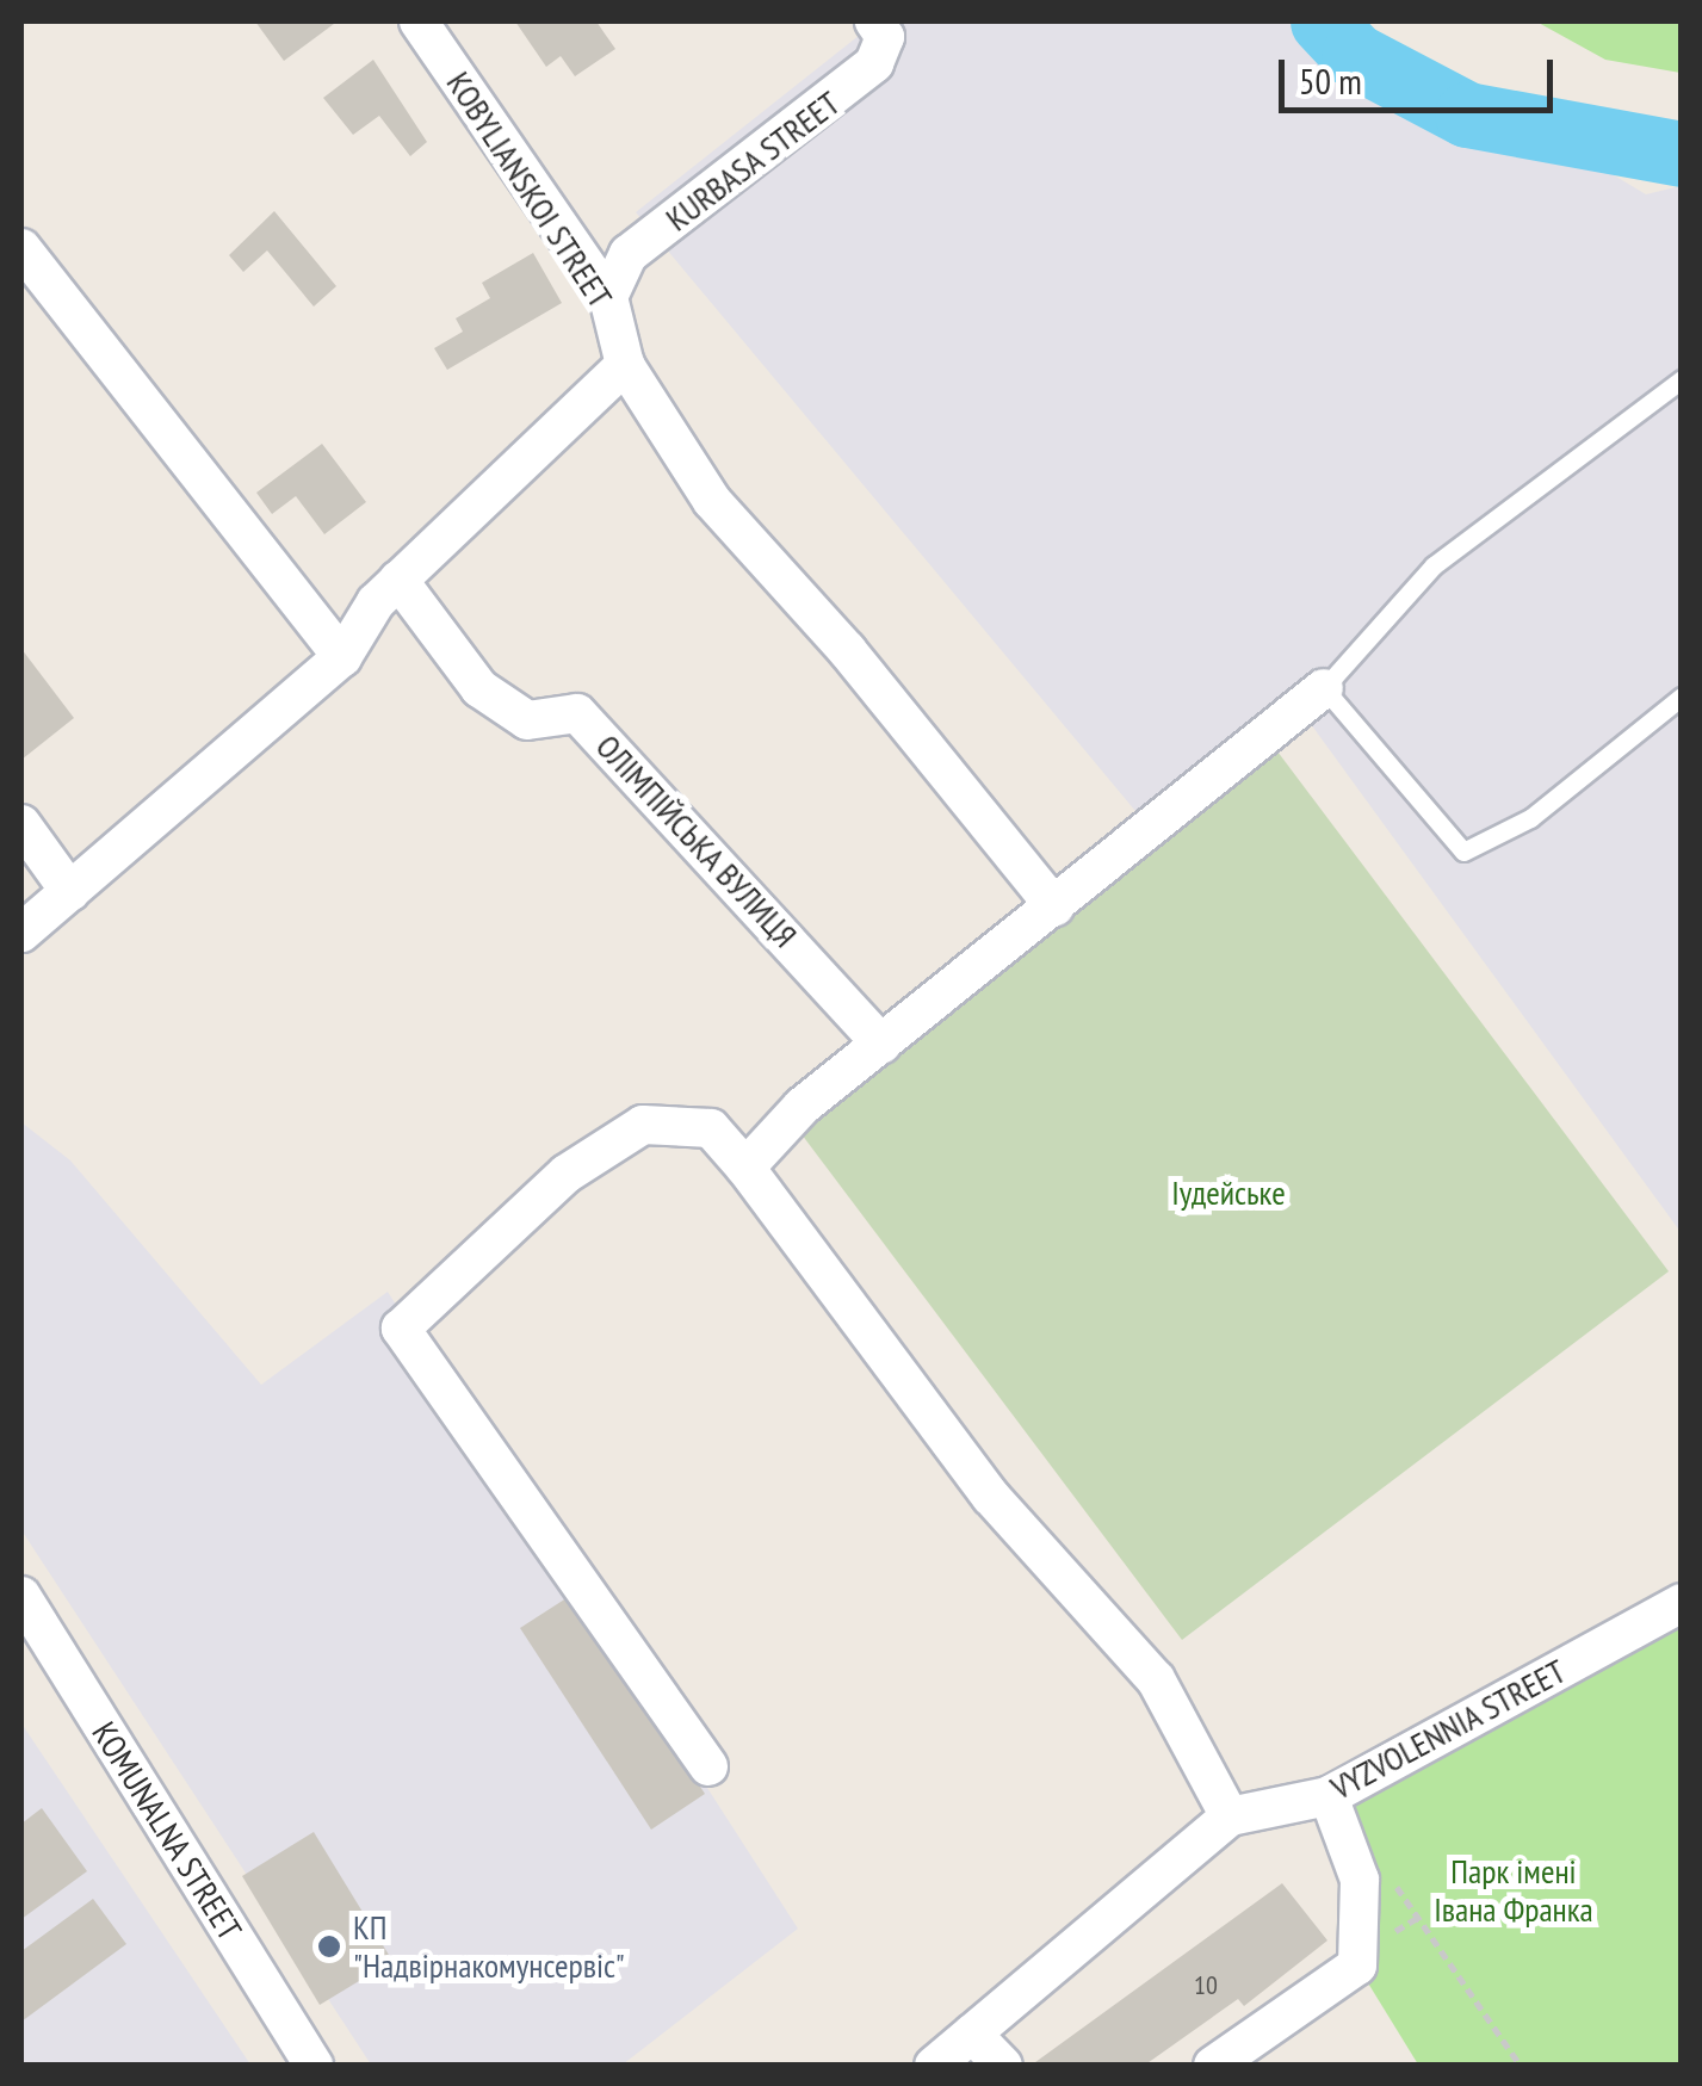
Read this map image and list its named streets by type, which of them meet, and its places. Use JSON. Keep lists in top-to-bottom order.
{
  "streets": {
    "street": [
      "KURBASA STREET",
      "KOBYLIANSKOI STREET",
      "ОЛІМПІЙСЬКА ВУЛИЦЯ",
      "VYZVOLENNIA STREET",
      "KOMUNALNA STREET"
    ]
  },
  "crossings": [
    ["KURBASA STREET", "KOBYLIANSKOI STREET"]
  ],
  "parks": ["Іудейське", "Парк імені Івана Франка"],
  "places": ["КП \"Надвірнакомунсервіс\""],
  "house_numbers": ["10"],
  "scale_bar": "50 m"
}
